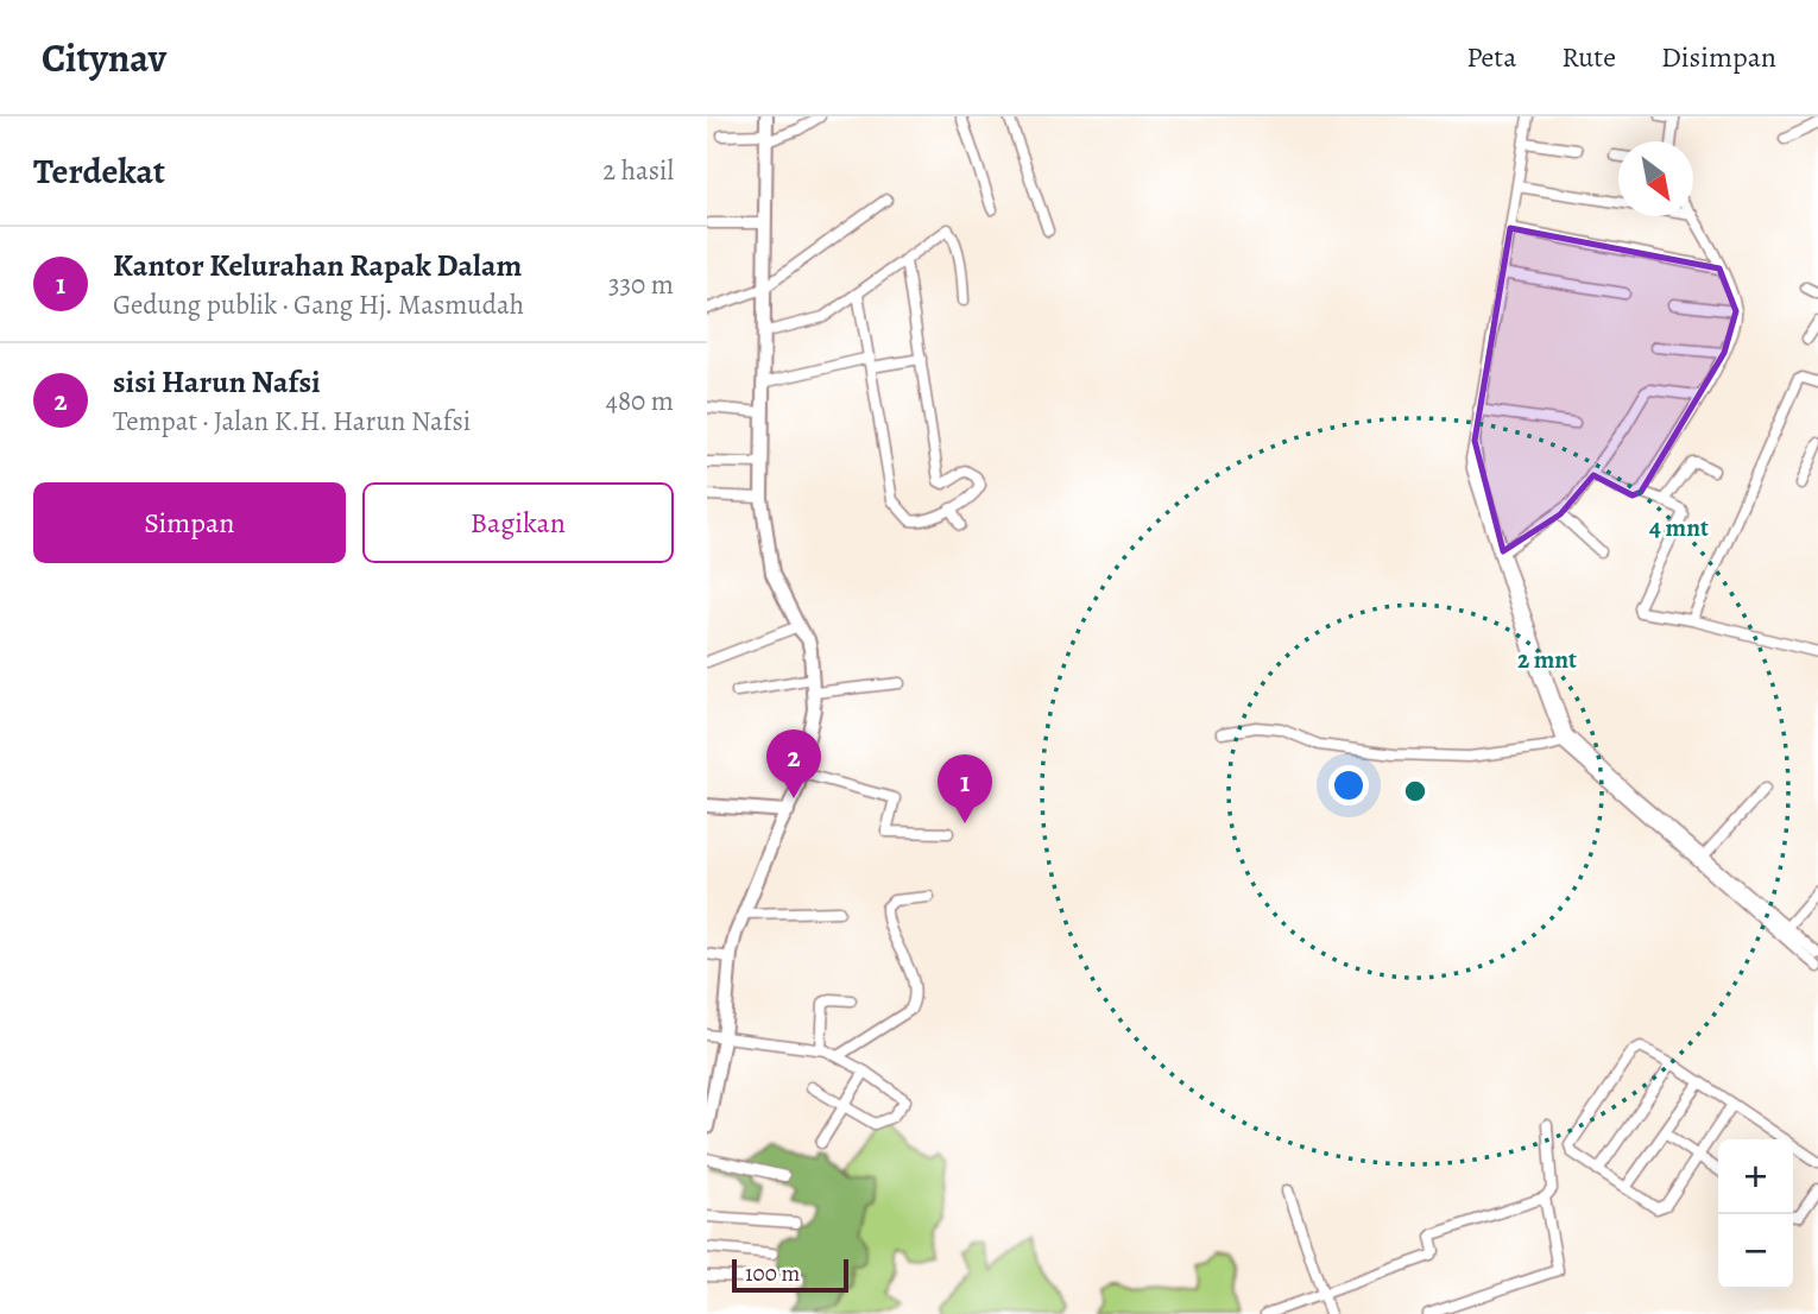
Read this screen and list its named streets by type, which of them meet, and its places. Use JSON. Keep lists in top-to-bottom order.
{
  "scale_bar": "100 m",
  "north": "bottom right",
  "page": {
    "header": "Citynav",
    "nav": ["Peta", "Rute", "Disimpan"],
    "heading": ["Terdekat", "2 hasil"],
    "list": [
      {
        "mark": "1",
        "name": "Kantor Kelurahan Rapak Dalam",
        "note": "Gedung publik · Gang Hj. Masmudah",
        "value": "330 m"
      },
      {
        "mark": "2",
        "name": "sisi Harun Nafsi",
        "note": "Tempat · Jalan K.H. Harun Nafsi",
        "value": "480 m"
      }
    ],
    "buttons": ["Simpan", "Bagikan"],
    "pins": ["2", "1"],
    "map_buttons": ["+", "−"],
    "scale": "100 m"
  },
  "rings": ["4 mnt", "2 mnt"]
}
